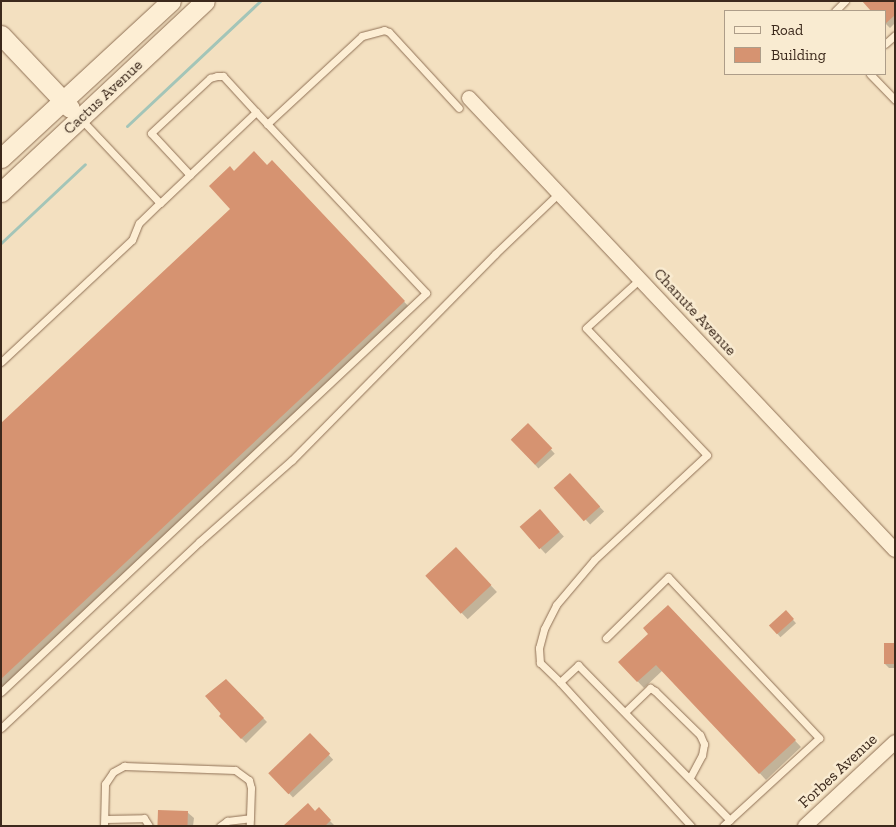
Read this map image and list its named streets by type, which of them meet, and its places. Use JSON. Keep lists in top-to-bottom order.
{
  "streets": {
    "main road": ["Cactus Avenue"],
    "street": ["Chanute Avenue", "Forbes Avenue"]
  },
  "legend": ["Road", "Building"]
}
